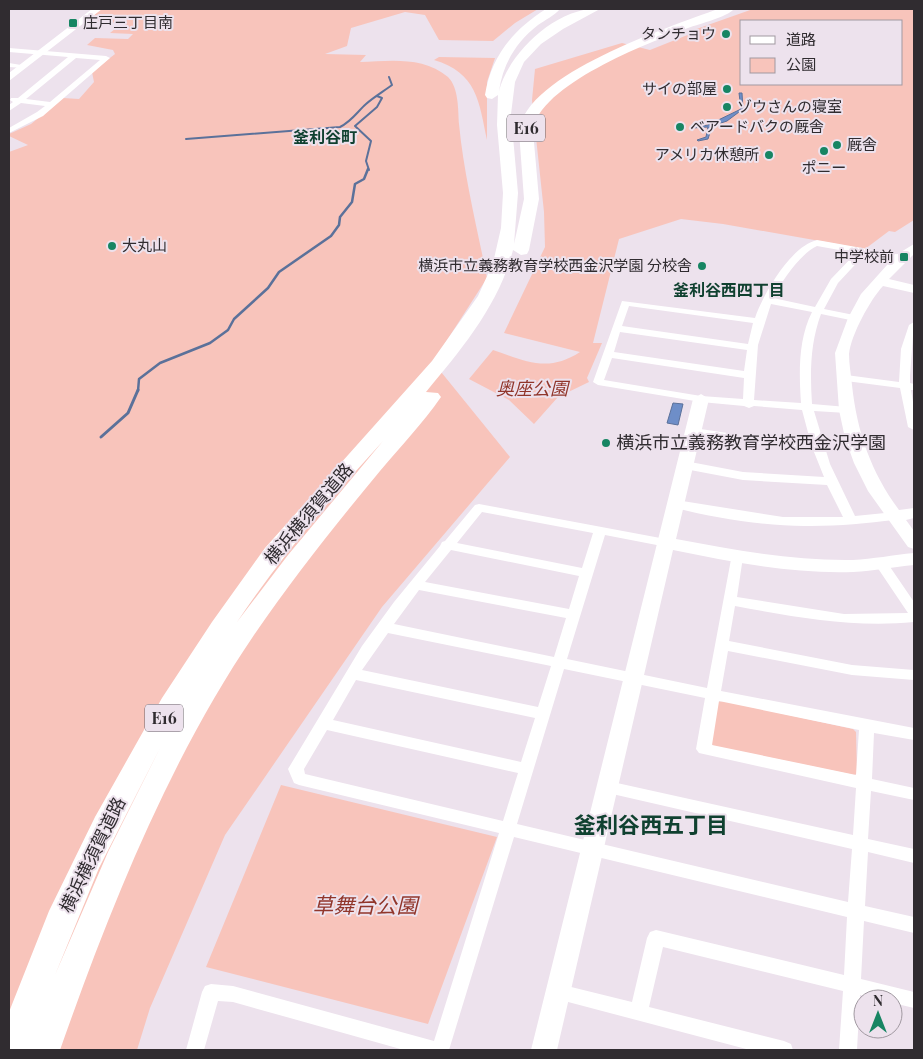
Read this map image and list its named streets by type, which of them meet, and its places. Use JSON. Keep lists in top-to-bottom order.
{
  "streets": {
    "highway": ["E16", "横浜横須賀道路"]
  },
  "crossings": [
    ["E16", "横浜横須賀道路"]
  ],
  "districts": ["釜利谷町", "釜利谷西四丁目", "釜利谷西五丁目"],
  "parks": ["奥座公園", "草舞台公園"],
  "places": {
    "transit": ["庄戸三丁目南", "中学校前"],
    "other": [
      "タンチョウ",
      "サイの部屋",
      "ゾウさんの寝室",
      "ベアードバクの厩舎",
      "厩舎",
      "ポニー",
      "アメリカ休憩所",
      "大丸山",
      "横浜市立義務教育学校西金沢学園 分校舎",
      "横浜市立義務教育学校西金沢学園"
    ]
  },
  "legend": ["道路", "公園"],
  "north": "top"
}
